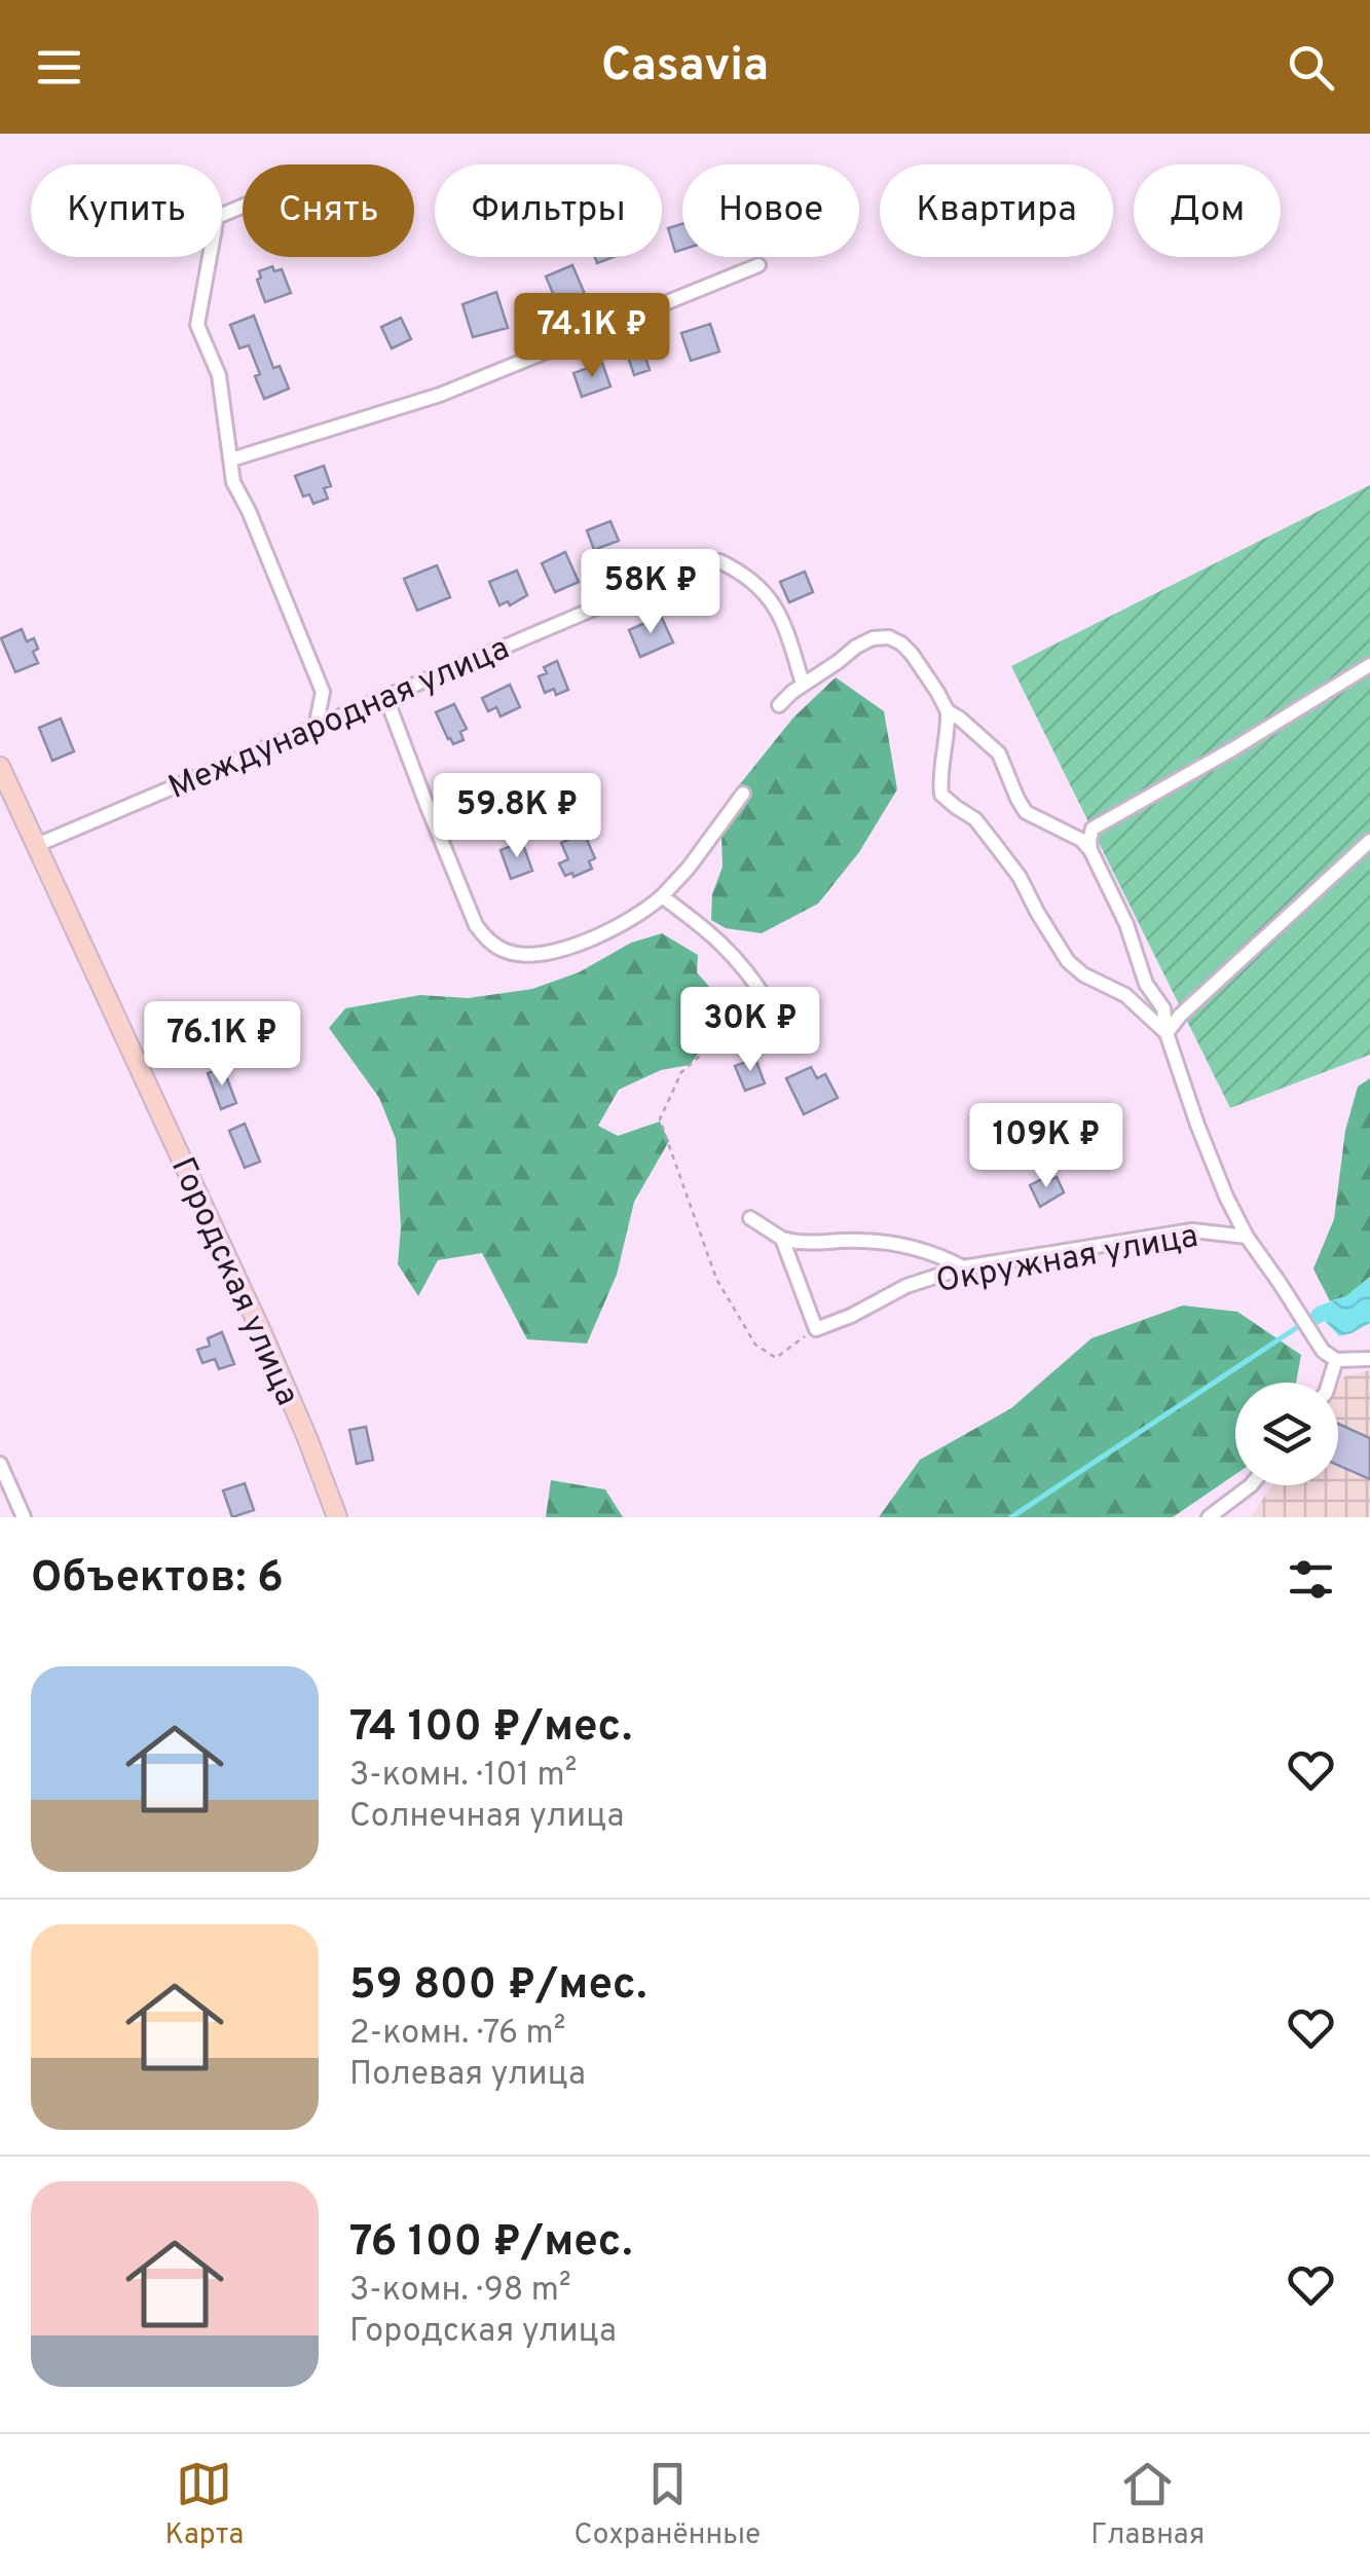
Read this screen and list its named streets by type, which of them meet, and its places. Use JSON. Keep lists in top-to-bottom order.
{
  "streets": {
    "main road": ["Городская улица"],
    "street": ["Международная улица", "Окружная улица"]
  },
  "crossings": [
    ["Международная улица", "Городская улица"]
  ],
  "page": {
    "header": "Casavia",
    "chip": [
      "Купить",
      "Снять",
      "Фильтры",
      "Новое",
      "Квартира",
      "Дом"
    ],
    "price": [
      "74.1K ₽",
      "58K ₽",
      "59.8K ₽",
      "30K ₽",
      "76.1K ₽",
      "109K ₽"
    ],
    "heading": "Объектов: 6",
    "list": [
      {
        "name": "74 100 ₽/мес.",
        "note": "3-комн. · 101 m² · Солнечная улица"
      },
      {
        "name": "59 800 ₽/мес.",
        "note": "2-комн. · 76 m² · Полевая улица"
      },
      {
        "name": "76 100 ₽/мес.",
        "note": "3-комн. · 98 m² · Городская улица"
      }
    ],
    "tabs": ["Карта", "Сохранённые", "Главная"]
  }
}
